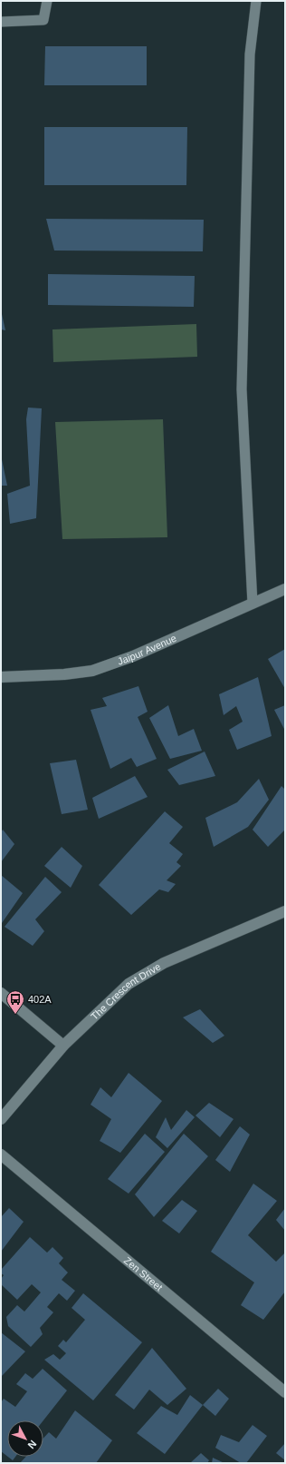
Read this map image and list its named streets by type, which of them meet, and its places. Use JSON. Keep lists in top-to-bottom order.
{
  "streets": {
    "street": ["Jaipur Avenue", "The Crescent Drive", "Zen Street"]
  },
  "places": {
    "bus stop": ["402A"]
  },
  "north": "bottom right"
}
